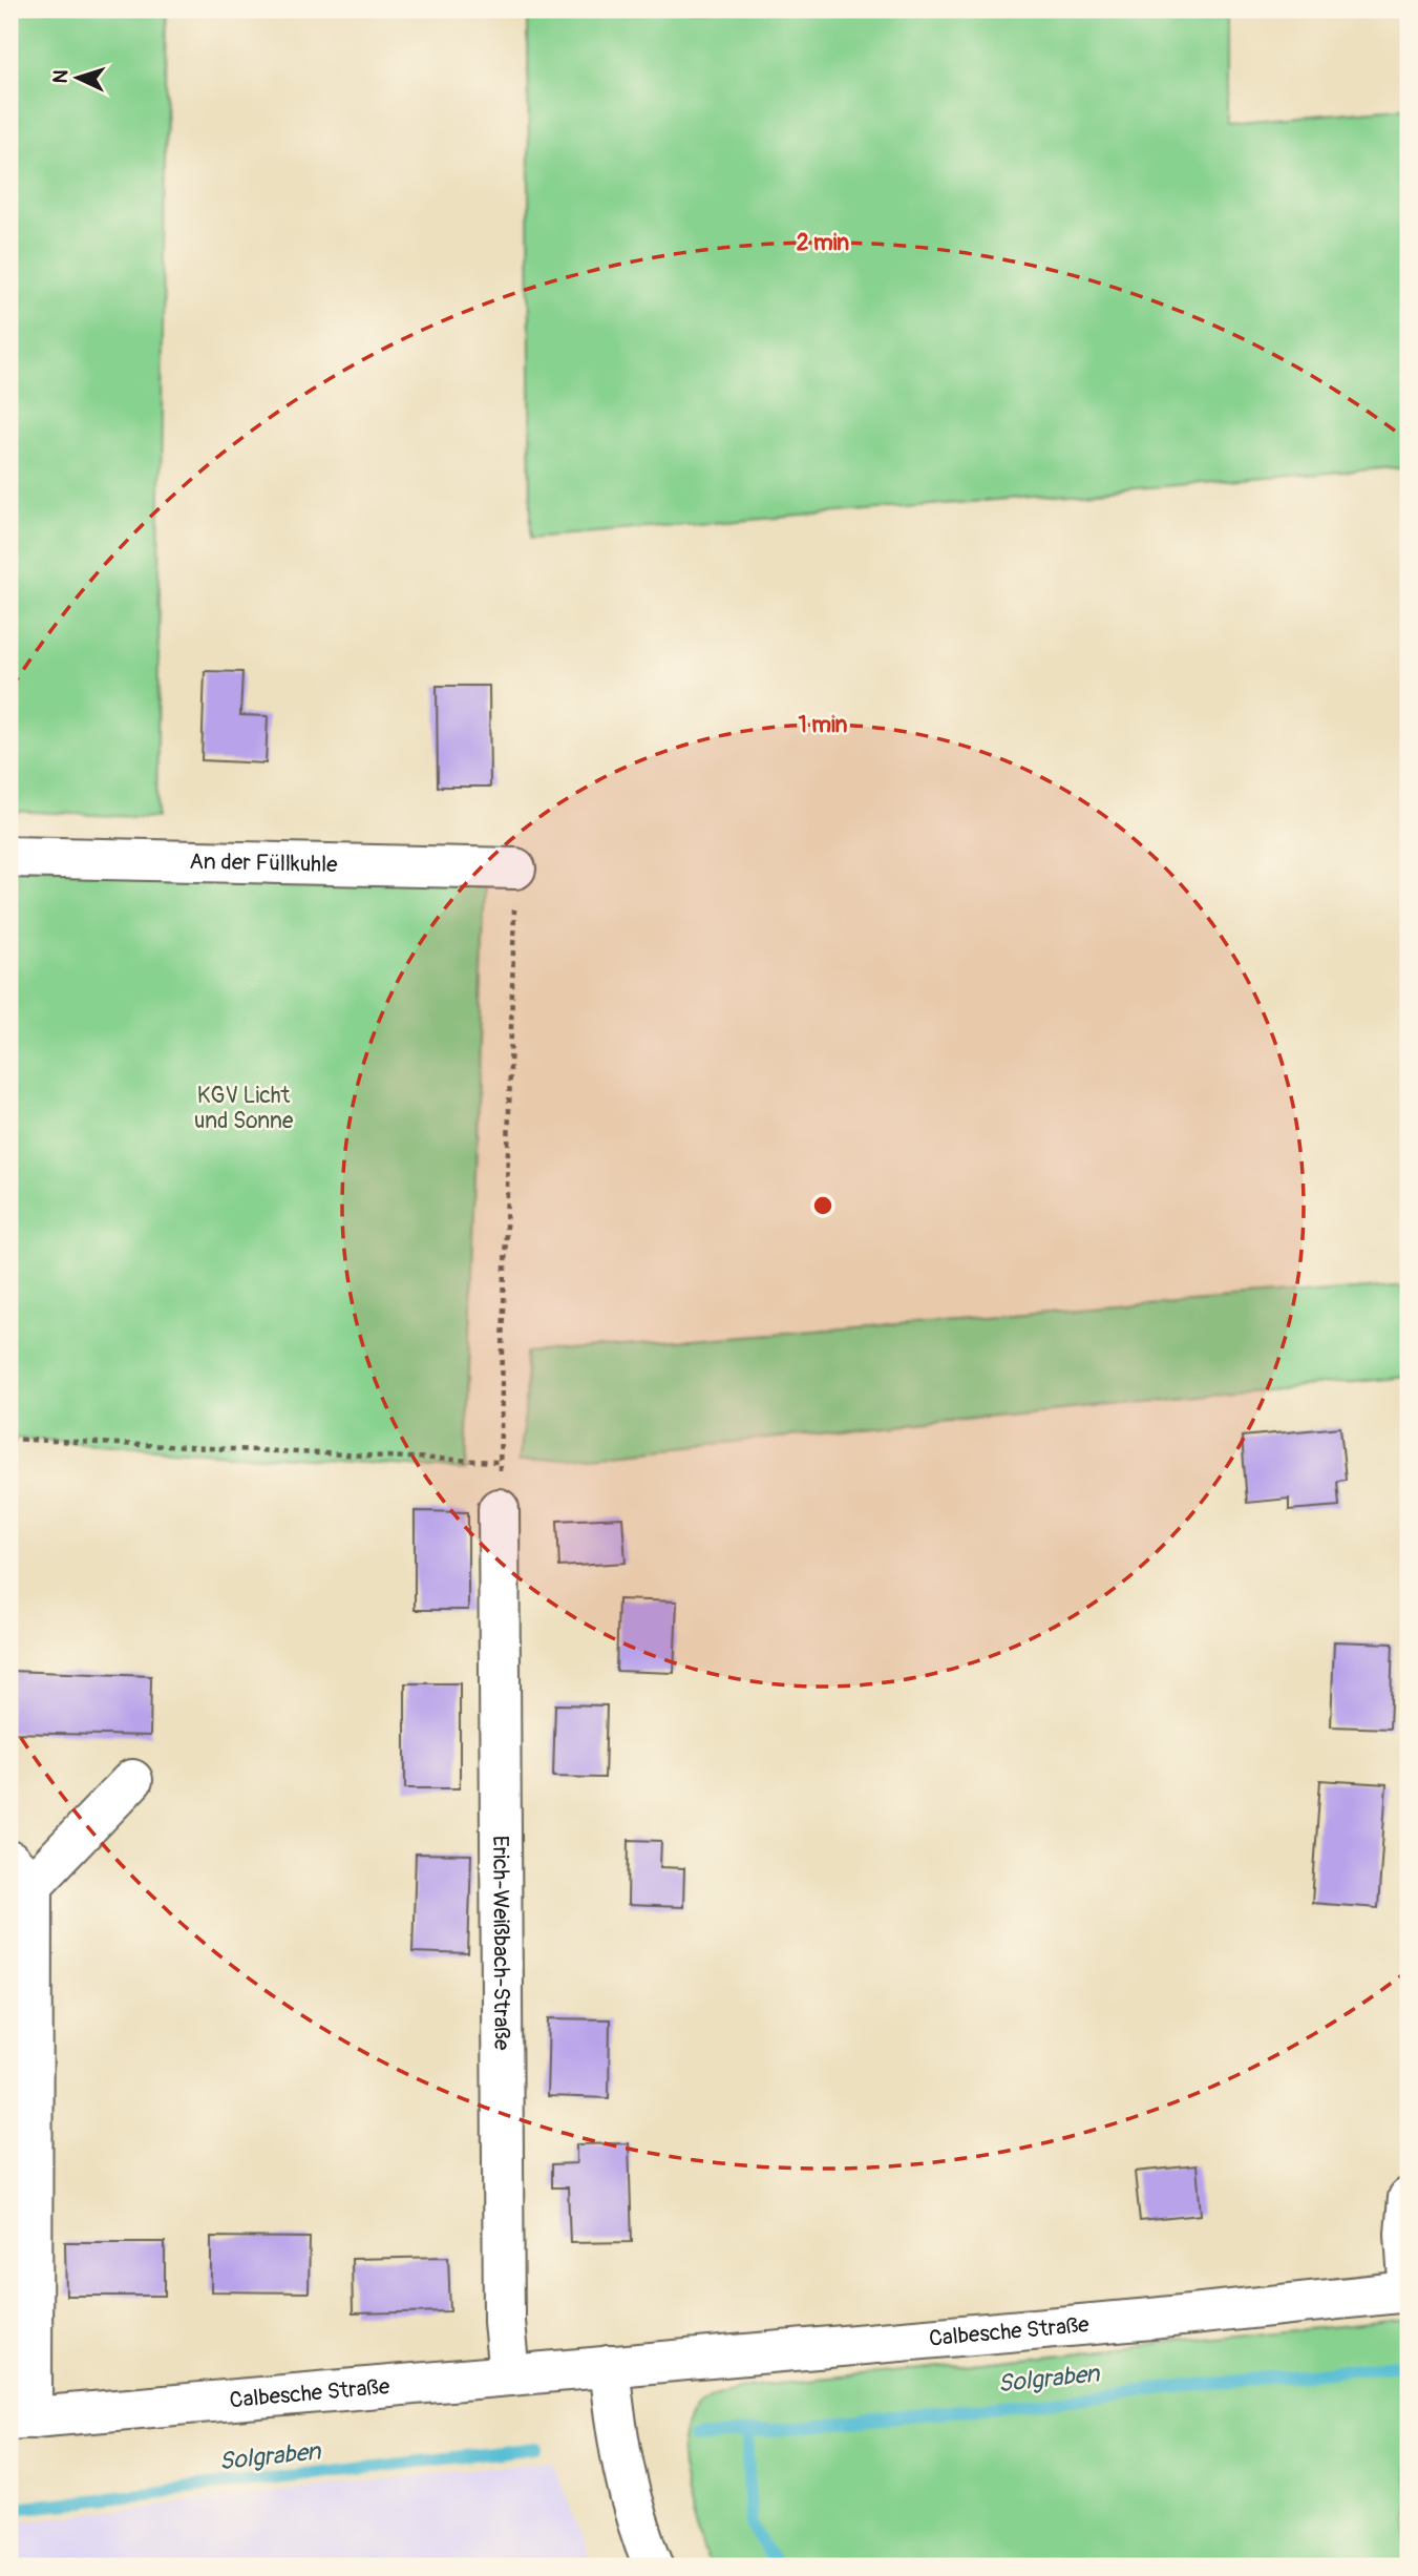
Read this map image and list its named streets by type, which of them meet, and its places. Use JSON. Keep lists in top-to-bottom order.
{
  "streets": {
    "street": ["An der Füllkuhle", "Erich-Weißbach-Straße", "Calbesche Straße"]
  },
  "crossings": [
    ["Erich-Weißbach-Straße", "Calbesche Straße"]
  ],
  "water": ["Solgraben"],
  "parks": ["KGV Licht und Sonne"],
  "north": "left",
  "rings": ["2 min", "1 min"]
}
